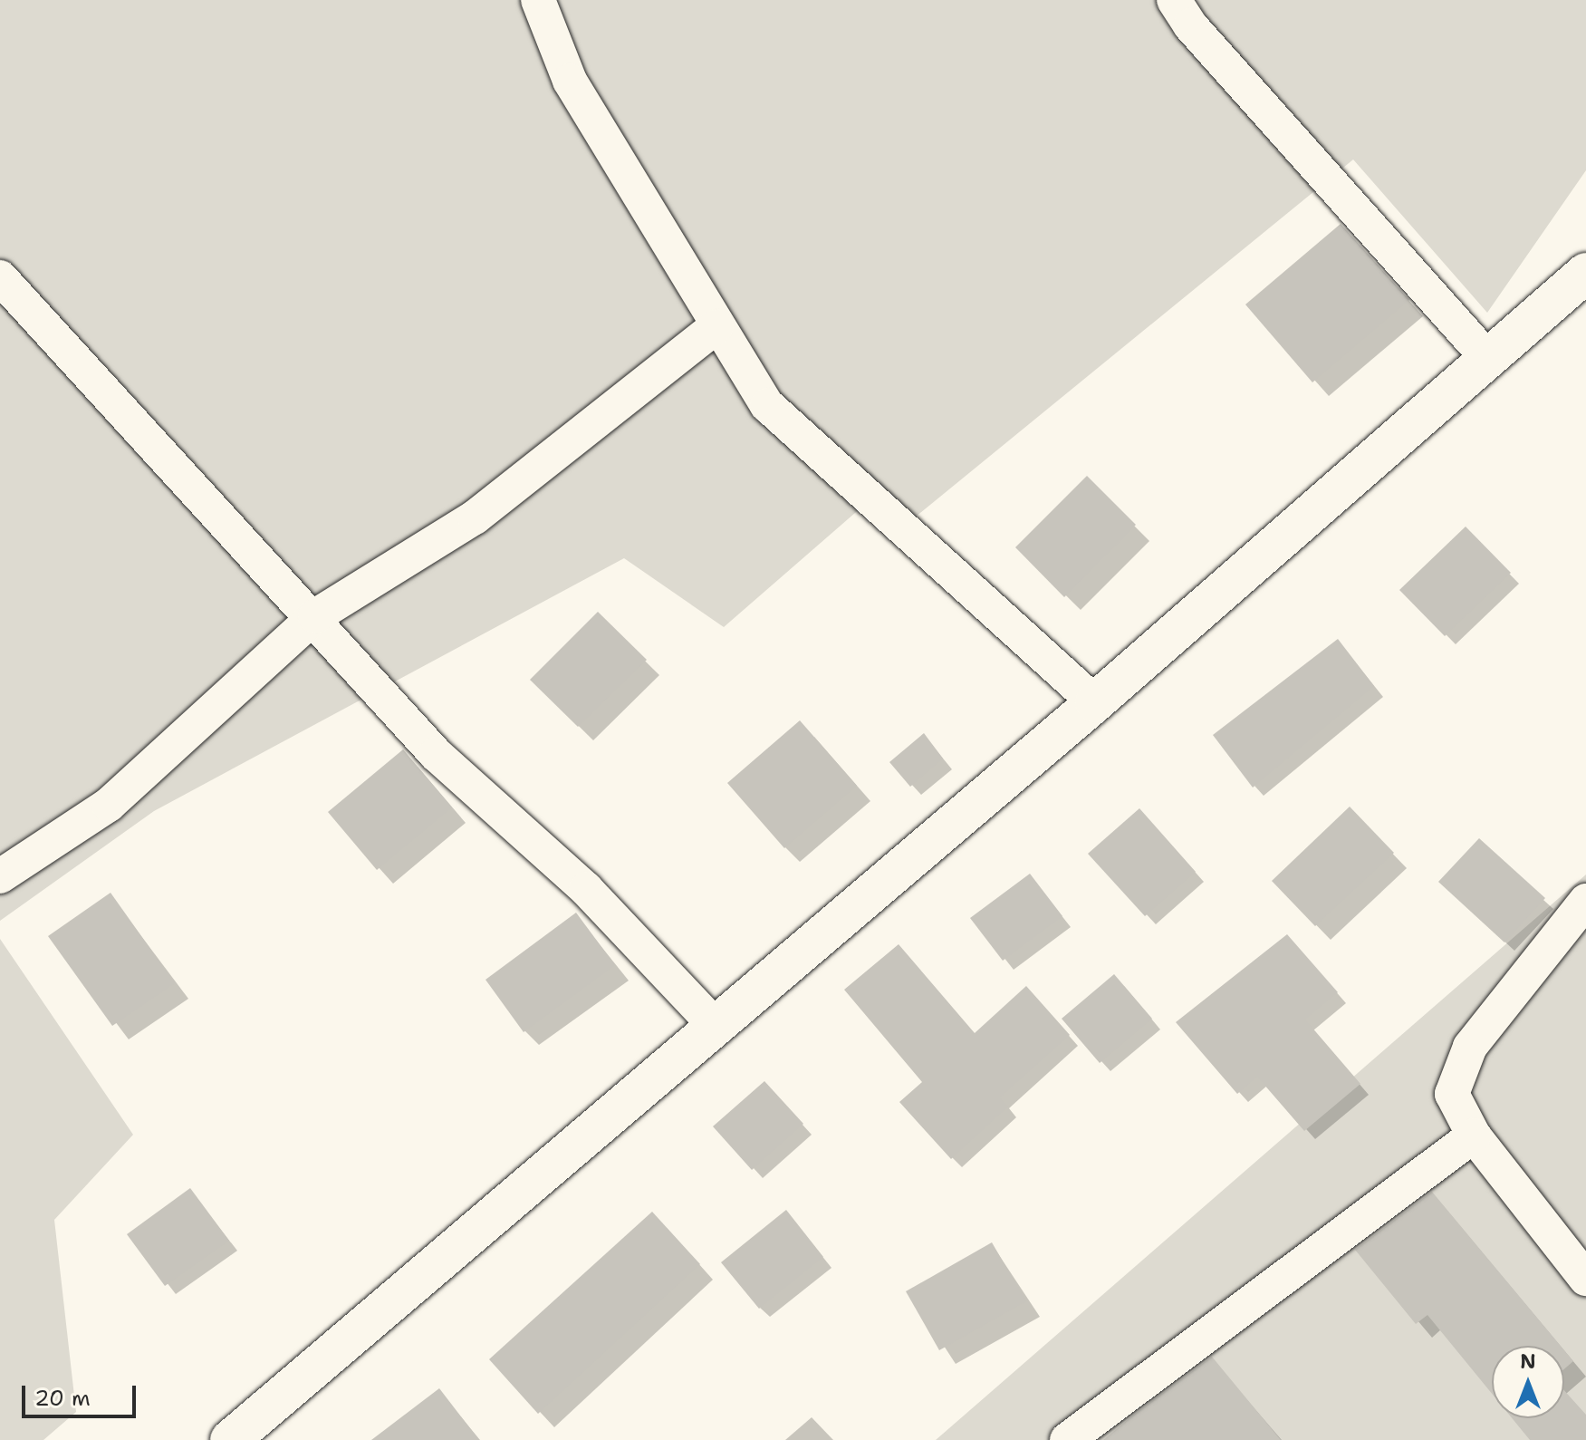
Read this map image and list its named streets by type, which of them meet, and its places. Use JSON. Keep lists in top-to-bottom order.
{
  "scale_bar": "20 m",
  "north": "top"
}
